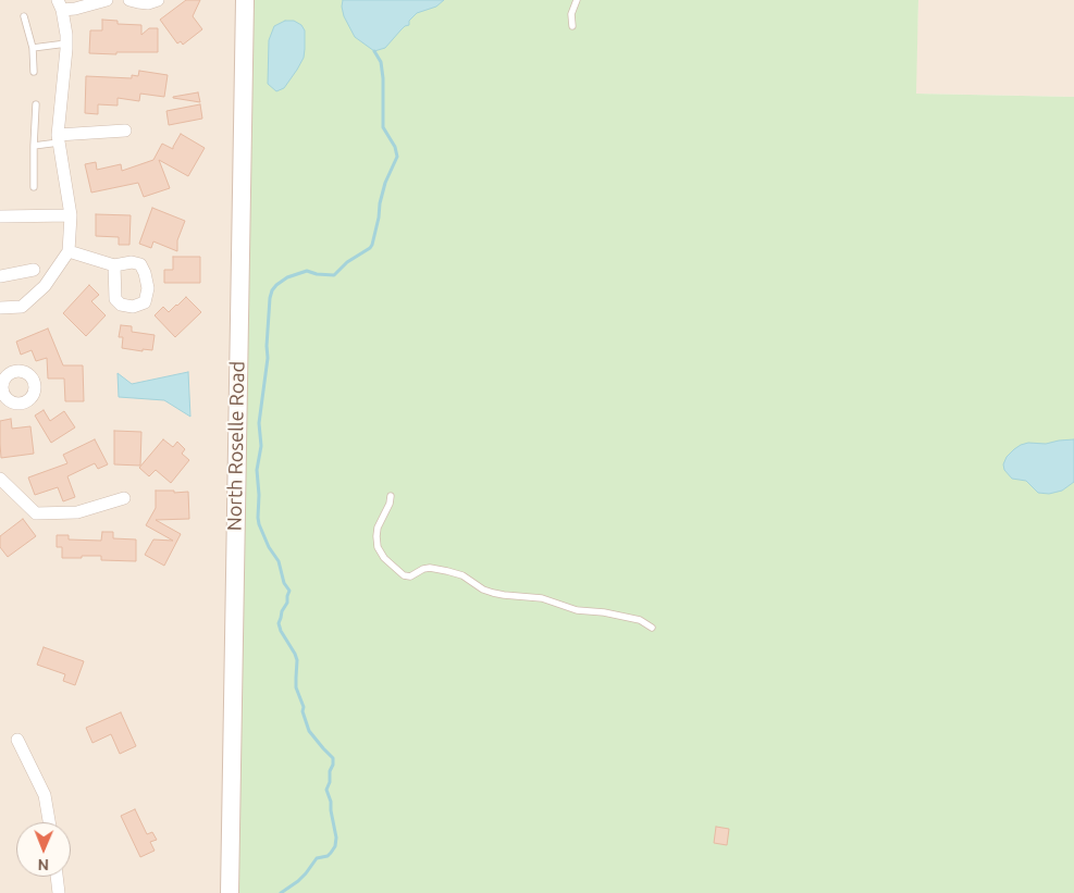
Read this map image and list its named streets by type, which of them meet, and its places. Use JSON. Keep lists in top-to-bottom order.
{
  "streets": {
    "main road": ["North Roselle Road"]
  },
  "north": "bottom"
}
